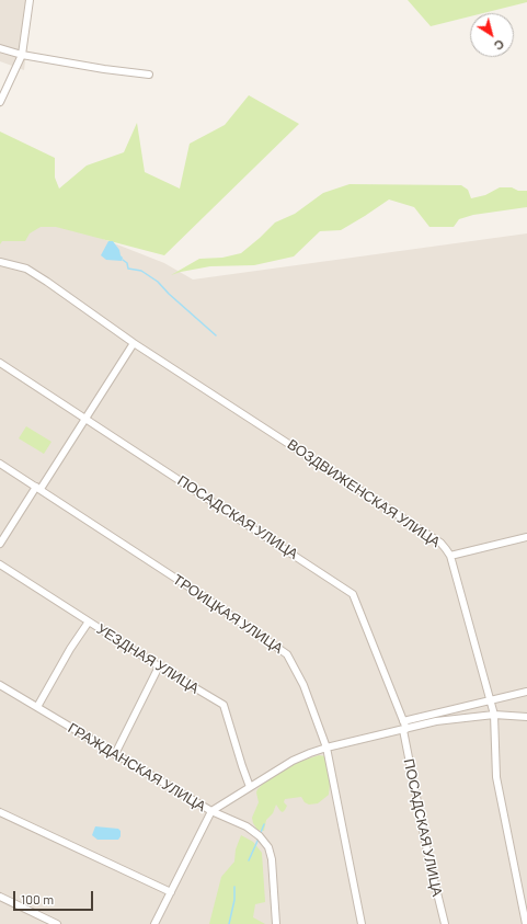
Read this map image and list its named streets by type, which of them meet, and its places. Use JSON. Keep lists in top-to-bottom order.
{
  "streets": {
    "street": [
      "ВОЗДВИЖЕНСКАЯ УЛИЦА",
      "ПОСАДСКАЯ УЛИЦА",
      "ТРОИЦКАЯ УЛИЦА",
      "УЕЗДНАЯ УЛИЦА",
      "ГРАЖДАНСКАЯ УЛИЦА"
    ]
  },
  "crossings": [
    ["ВОЗДВИЖЕНСКАЯ УЛИЦА", "ГРАЖДАНСКАЯ УЛИЦА"],
    ["ПОСАДСКАЯ УЛИЦА", "ГРАЖДАНСКАЯ УЛИЦА"],
    ["ТРОИЦКАЯ УЛИЦА", "ГРАЖДАНСКАЯ УЛИЦА"],
    ["УЕЗДНАЯ УЛИЦА", "ГРАЖДАНСКАЯ УЛИЦА"]
  ],
  "scale_bar": "100 m",
  "north": "bottom right"
}
